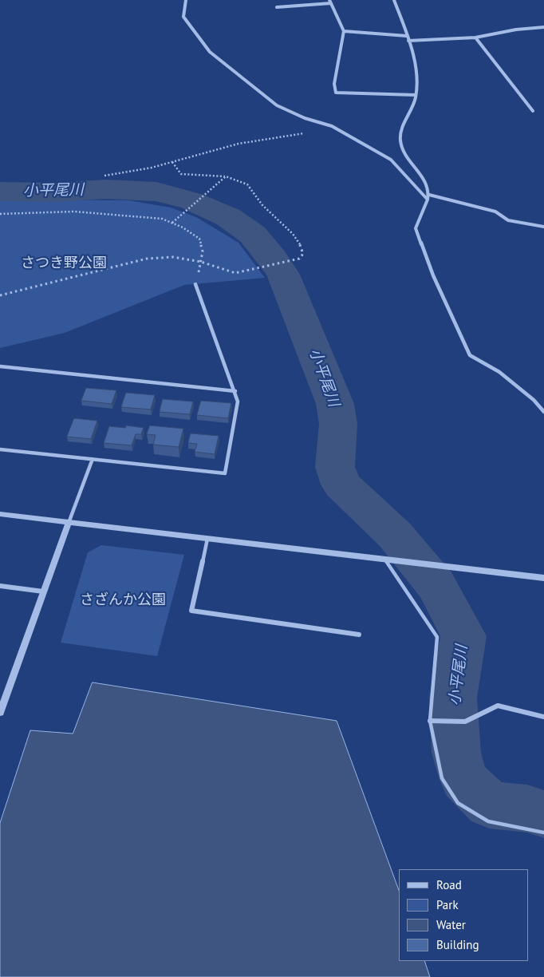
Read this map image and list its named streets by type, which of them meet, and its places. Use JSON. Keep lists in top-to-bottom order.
{
  "water": ["小平尾川"],
  "parks": ["さつき野公園", "さざんか公園"],
  "legend": [
    "Road",
    "Park",
    "Water",
    "Building"
  ]
}
